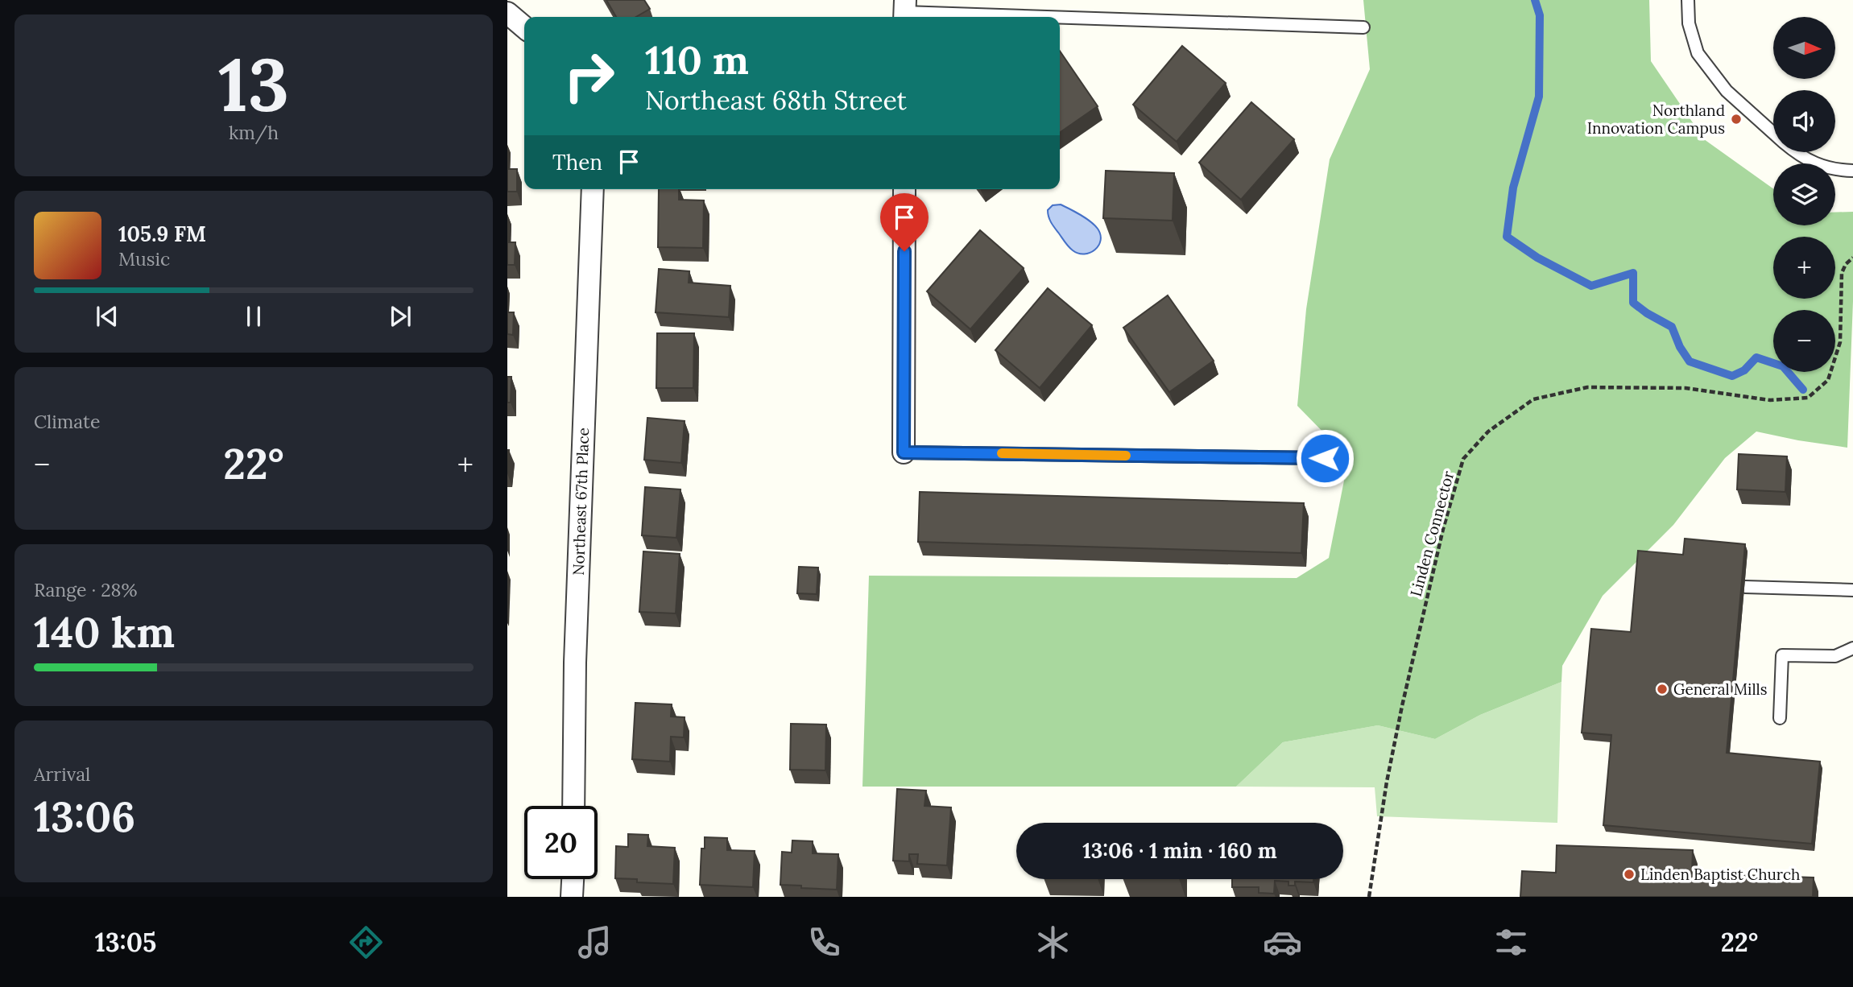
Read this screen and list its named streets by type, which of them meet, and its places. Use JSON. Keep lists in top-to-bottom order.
{
  "streets": {
    "street": ["Northeast 67th Place"],
    "path": ["Linden Connector"]
  },
  "places": ["Northland Innovation Campus", "General Mills", "Linden Baptist Church"],
  "north": "right",
  "page": {
    "tile": [
      ["13", "km/h"],
      "Climate",
      ["Range · 28%", "140 km"],
      ["Arrival", "13:06"]
    ],
    "map_buttons": ["+", "−"],
    "turn": ["110 m", "Northeast 68th Street"],
    "then": "Then",
    "song": ["105.9 FM", "Music"],
    "heat": ["−", "22°", "+"],
    "limit": "20",
    "trip": "13:06 · 1 min · 160 m",
    "tabs": ["13:05", "22°"]
  }
}
